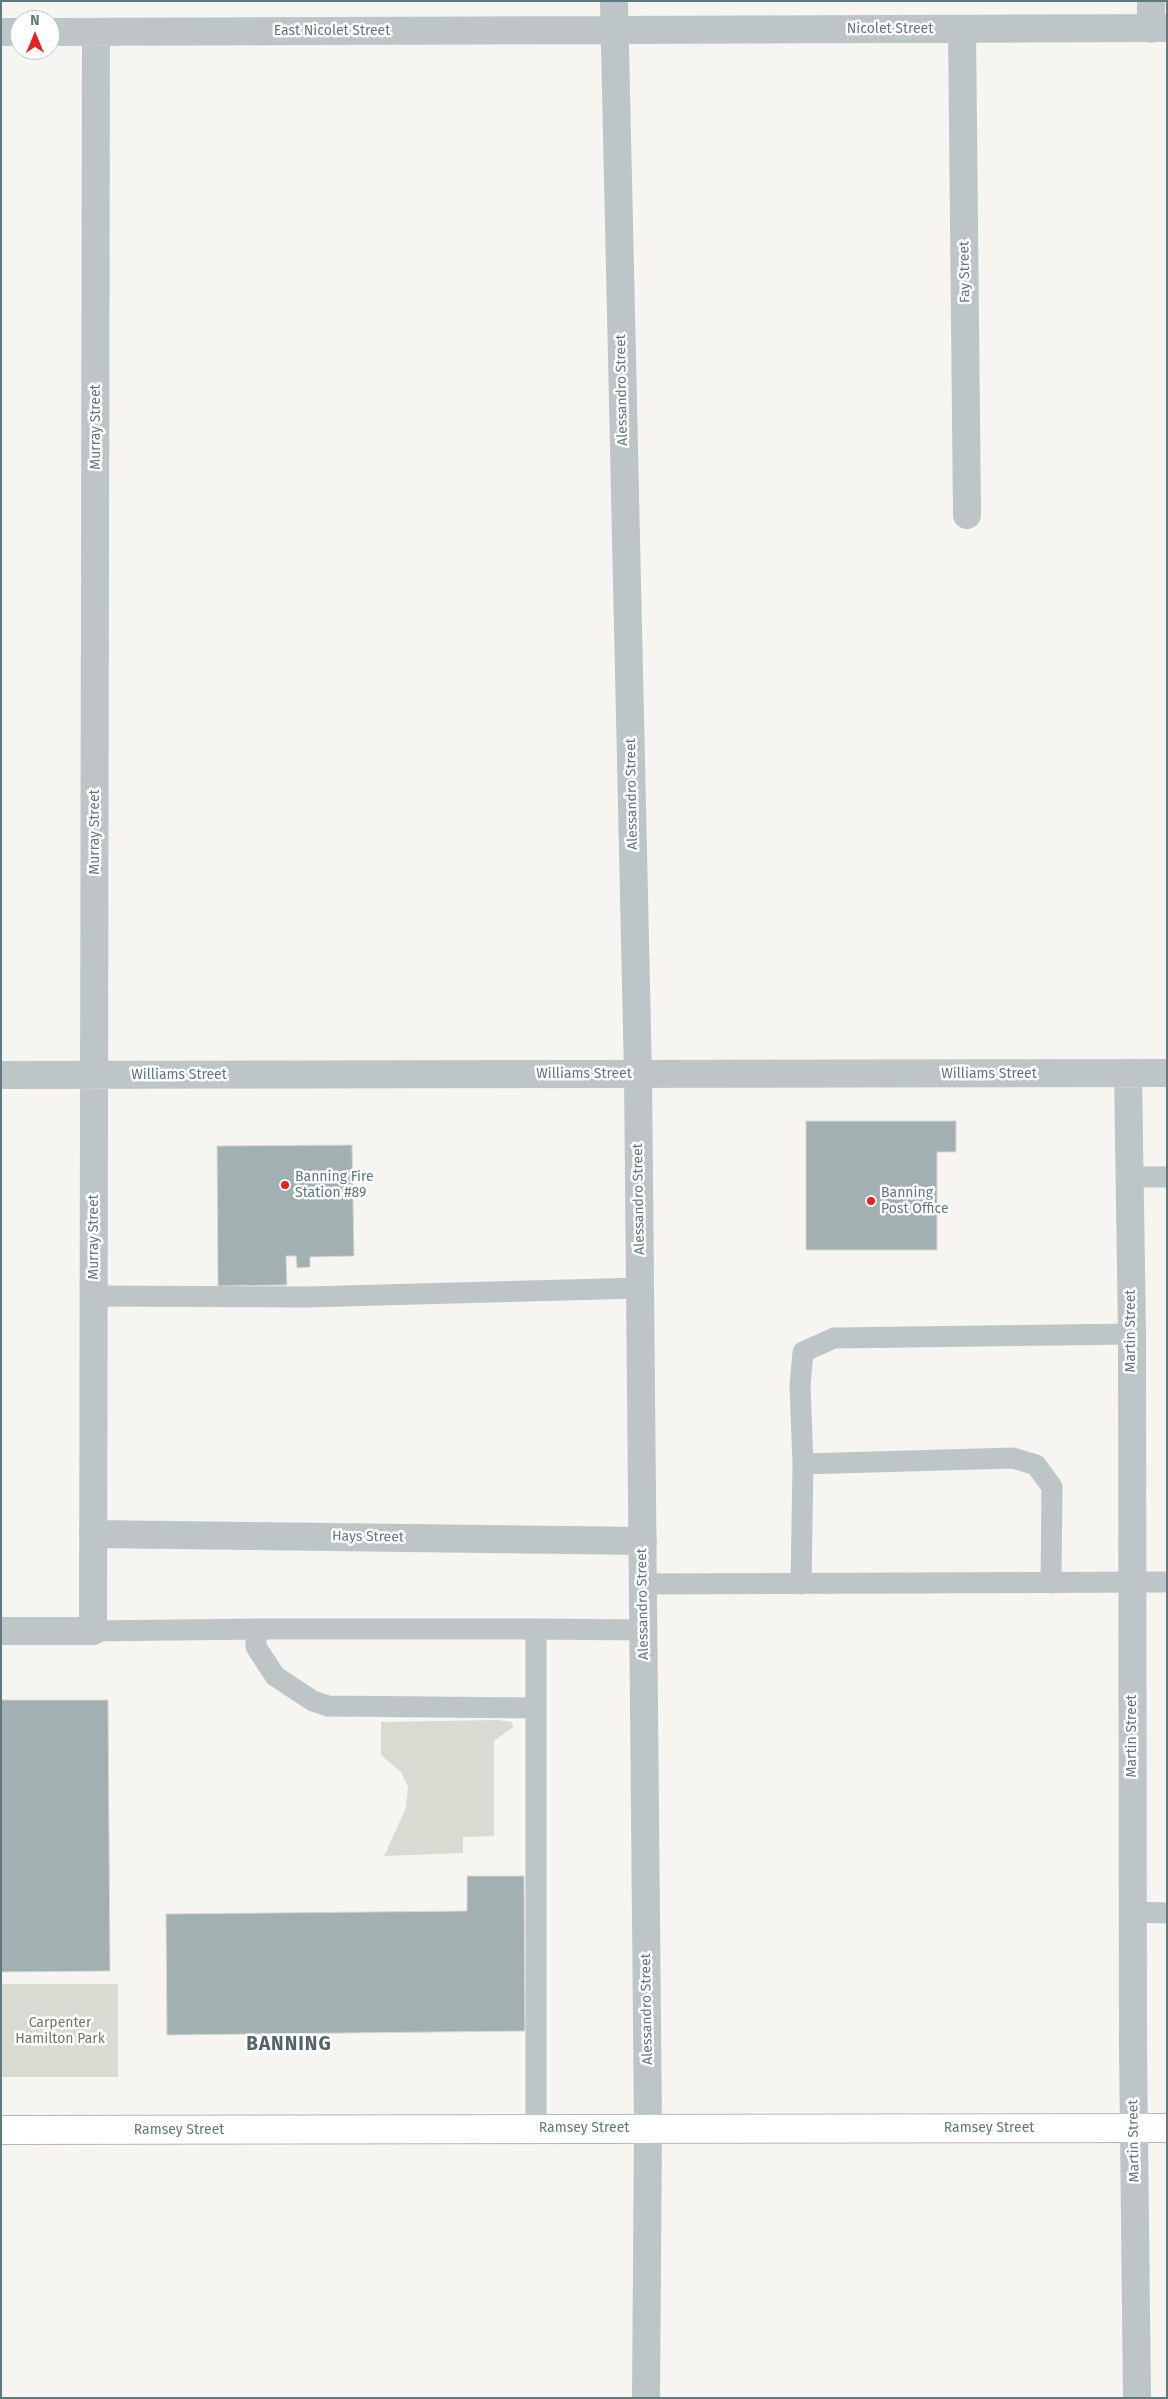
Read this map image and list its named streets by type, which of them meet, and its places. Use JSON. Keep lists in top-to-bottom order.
{
  "streets": {
    "main road": ["Ramsey Street"],
    "street": [
      "Nicolet Street",
      "East Nicolet Street",
      "Fay Street",
      "Alessandro Street",
      "Murray Street",
      "Williams Street",
      "Martin Street",
      "Hays Street"
    ]
  },
  "crossings": [
    ["Nicolet Street", "East Nicolet Street"],
    ["Nicolet Street", "Fay Street"],
    ["Nicolet Street", "Alessandro Street"],
    ["East Nicolet Street", "Alessandro Street"],
    ["East Nicolet Street", "Murray Street"],
    ["Alessandro Street", "Williams Street"],
    ["Alessandro Street", "Hays Street"],
    ["Alessandro Street", "Ramsey Street"],
    ["Murray Street", "Williams Street"],
    ["Murray Street", "Hays Street"],
    ["Williams Street", "Martin Street"],
    ["Martin Street", "Ramsey Street"]
  ],
  "districts": ["BANNING"],
  "parks": ["Carpenter Hamilton Park"],
  "places": ["Banning Fire Station #89", "Banning Post Office"],
  "north": "top"
}
